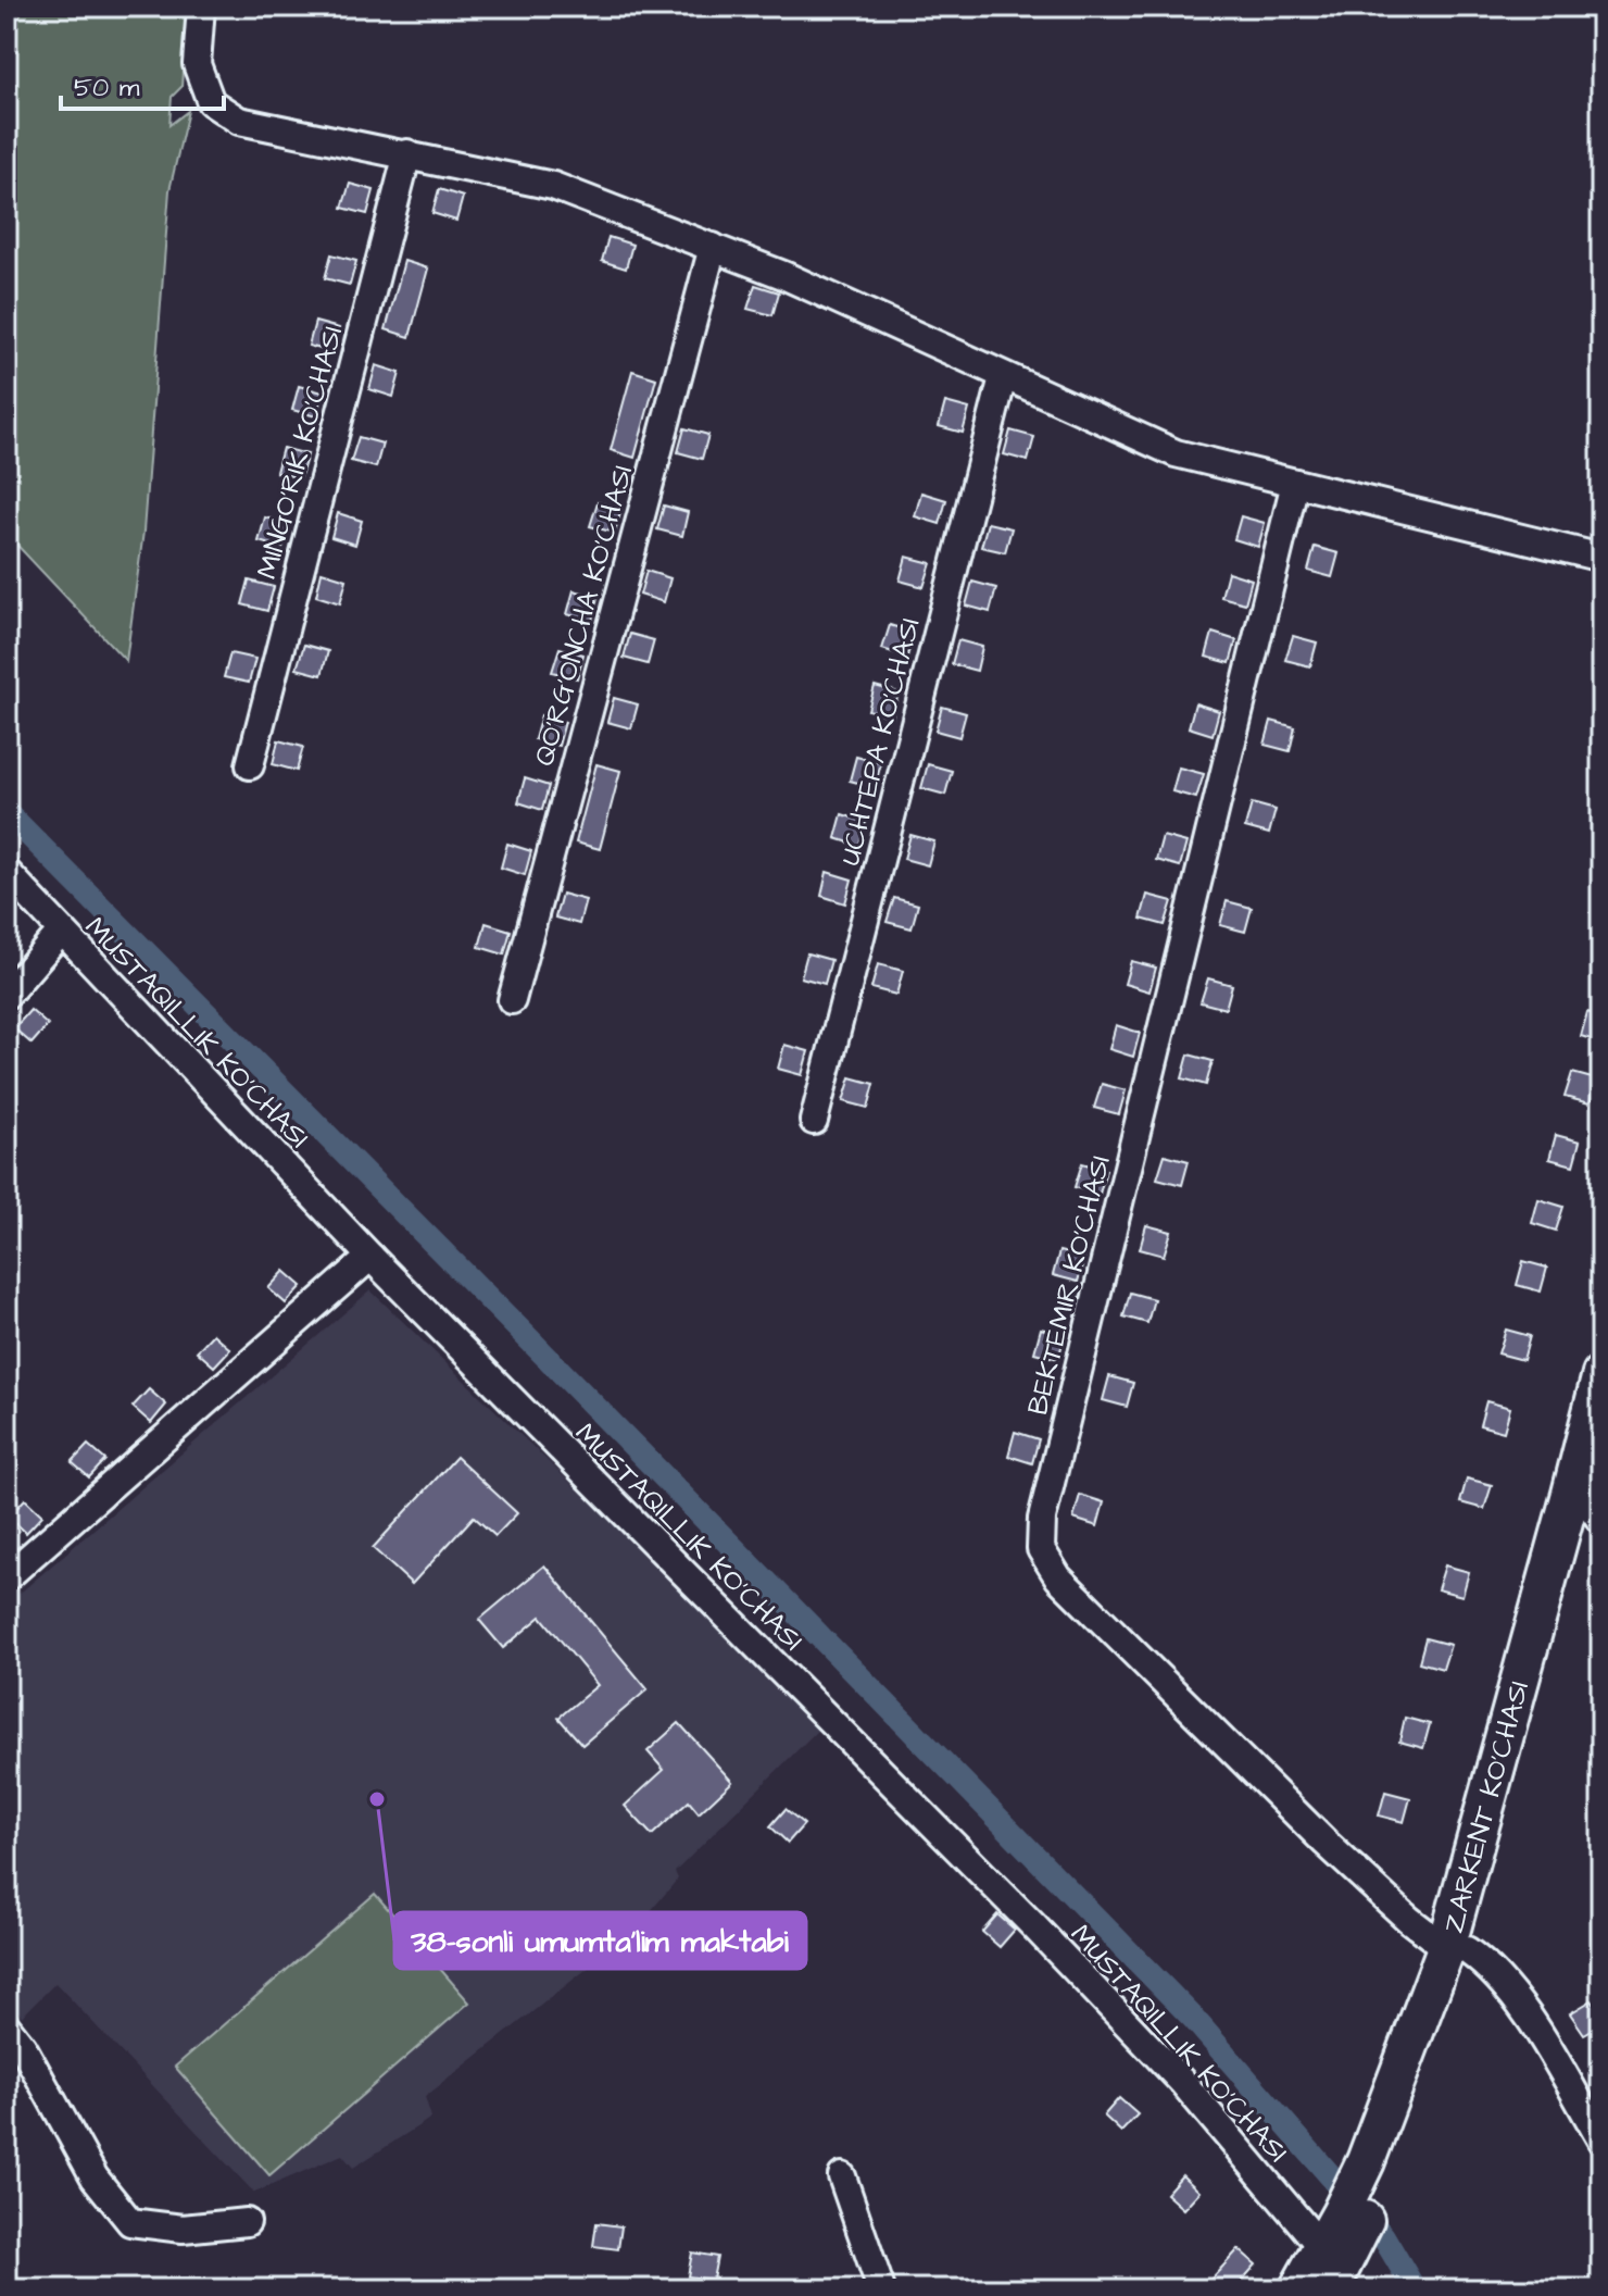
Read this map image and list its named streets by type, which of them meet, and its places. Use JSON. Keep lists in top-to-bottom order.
{
  "streets": {
    "main road": ["ZARKENT KO'CHASI"],
    "street": [
      "MINGO'RIK KO'CHASI",
      "QO'RG'ONCHA KO'CHASI",
      "UCHTEPA KO'CHASI",
      "MUSTAQILLIK KO'CHASI",
      "BEKTEMIR KO'CHASI"
    ]
  },
  "crossings": [
    ["MUSTAQILLIK KO'CHASI", "ZARKENT KO'CHASI"],
    ["BEKTEMIR KO'CHASI", "ZARKENT KO'CHASI"]
  ],
  "places": ["38-sonli umumta'lim maktabi"],
  "scale_bar": "50 m"
}
